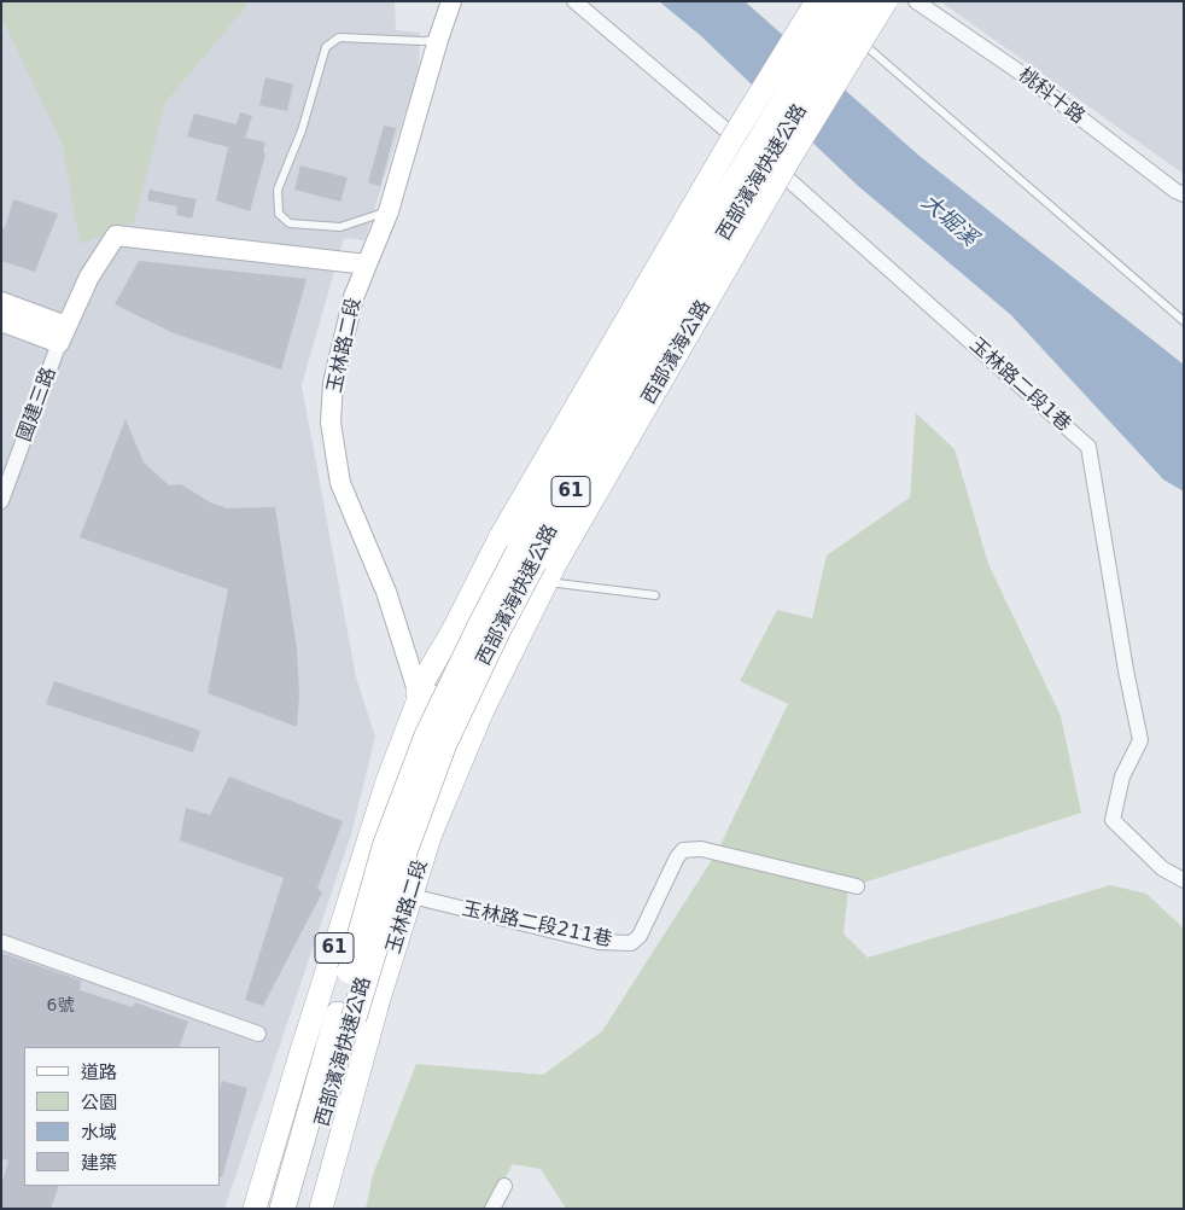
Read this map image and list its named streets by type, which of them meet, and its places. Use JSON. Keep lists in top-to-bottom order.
{
  "streets": {
    "highway": ["西部濱海快速公路", "61"],
    "main road": ["玉林路二段", "西部濱海公路"],
    "street": [
      "桃科十路",
      "玉林路二段1巷",
      "國建三路",
      "玉林路二段211巷"
    ]
  },
  "crossings": [
    ["玉林路二段", "西部濱海公路"],
    ["玉林路二段", "61"],
    ["玉林路二段", "玉林路二段211巷"],
    ["西部濱海公路", "玉林路二段1巷"]
  ],
  "water": ["大堀溪"],
  "house_numbers": ["6號"],
  "legend": [
    "道路",
    "公園",
    "水域",
    "建築"
  ]
}
